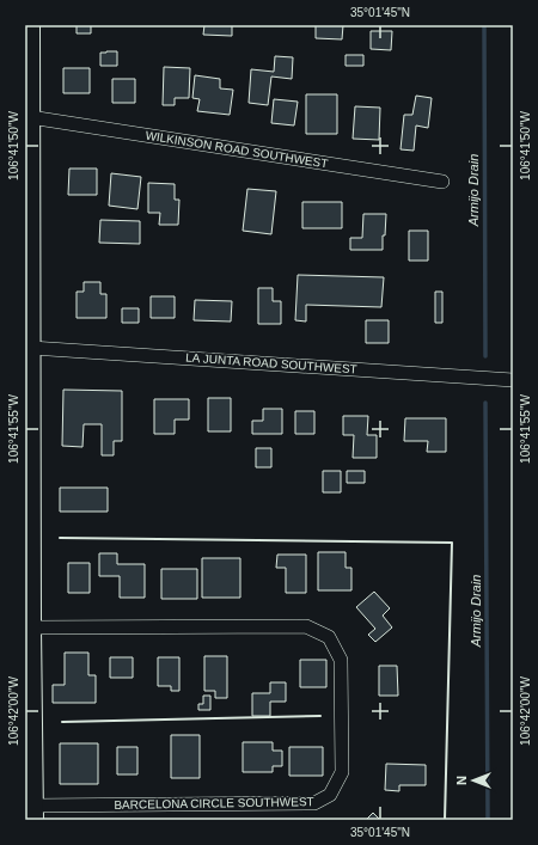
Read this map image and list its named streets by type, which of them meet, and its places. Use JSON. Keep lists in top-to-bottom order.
{
  "streets": {
    "street": ["WILKINSON ROAD SOUTHWEST", "LA JUNTA ROAD SOUTHWEST", "BARCELONA CIRCLE SOUTHWEST"]
  },
  "water": ["Armijo Drain"],
  "north": "left",
  "coordinates": [
    "35°01'45\"N",
    "106°41'50\"W",
    "106°41'55\"W",
    "106°42'00\"W"
  ]
}
